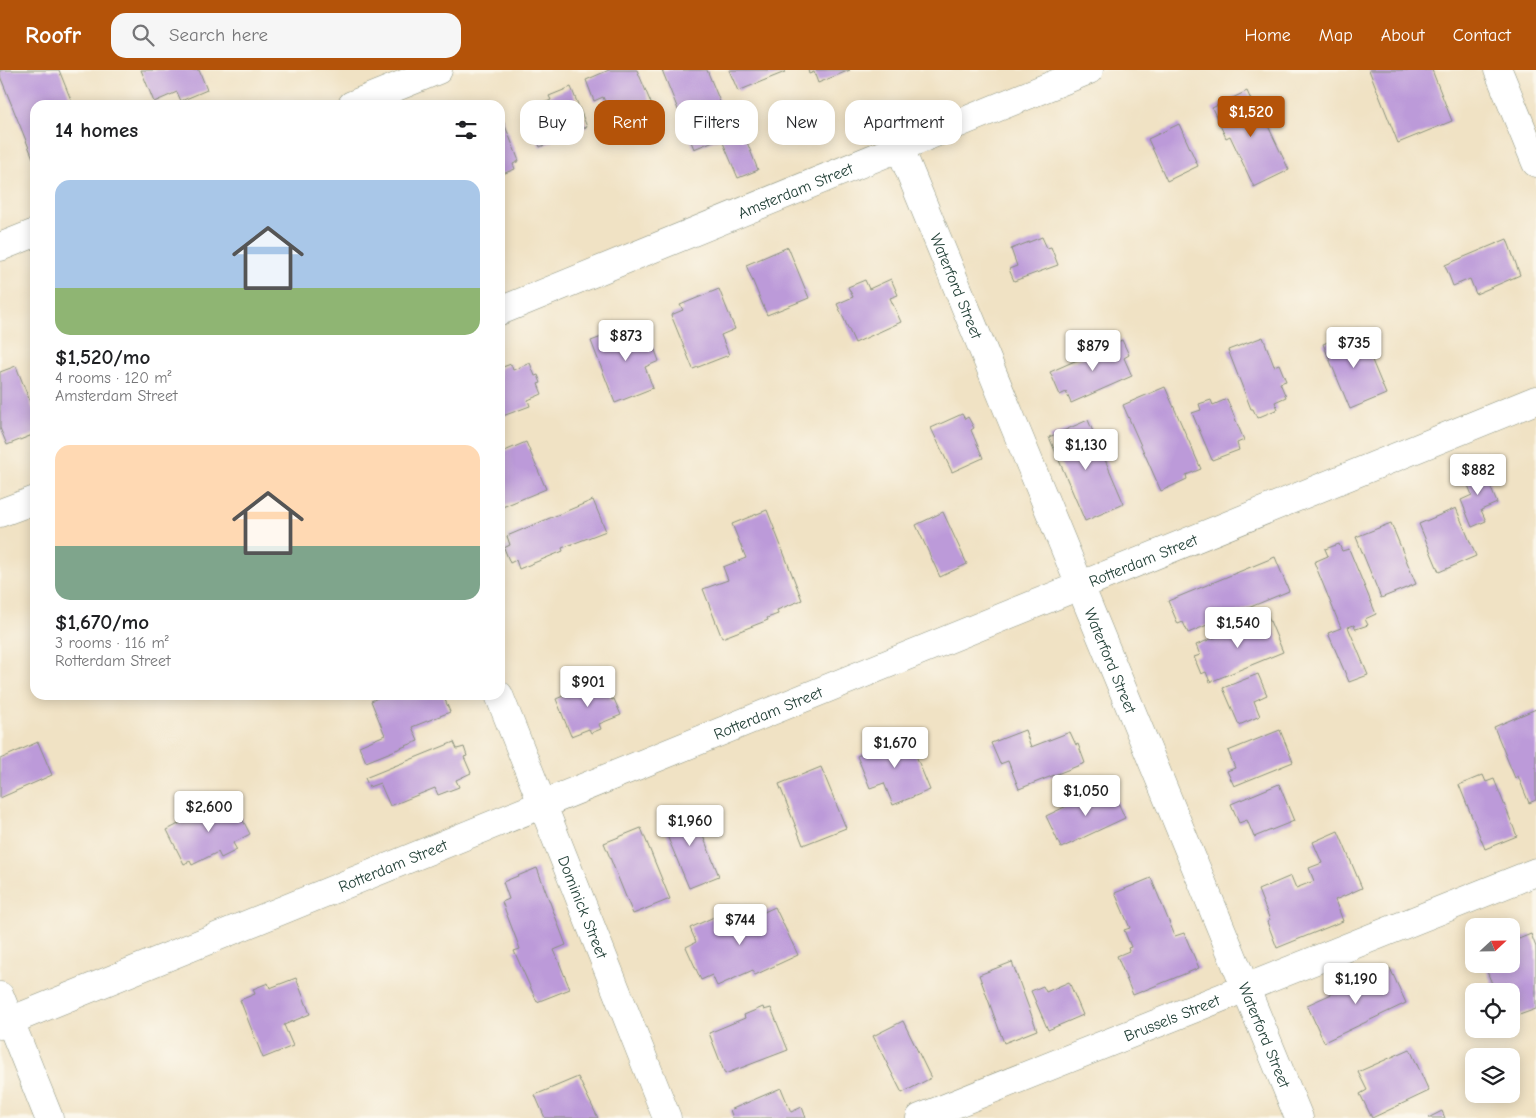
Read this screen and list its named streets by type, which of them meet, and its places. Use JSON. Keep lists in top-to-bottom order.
{
  "streets": {
    "street": [
      "Amsterdam Street",
      "Waterford Street",
      "Rotterdam Street",
      "Dominick Street",
      "Brussels Street"
    ]
  },
  "crossings": [
    ["Amsterdam Street", "Waterford Street"],
    ["Waterford Street", "Rotterdam Street"],
    ["Waterford Street", "Brussels Street"],
    ["Rotterdam Street", "Dominick Street"]
  ],
  "north": "right",
  "page": {
    "header": "Roofr",
    "search": "Search here",
    "nav": [
      "Home",
      "Map",
      "About",
      "Contact"
    ],
    "price": [
      "$1,520",
      "$873",
      "$735",
      "$879",
      "$1,130",
      "$882",
      "$1,540",
      "$901",
      "$1,670",
      "$1,050",
      "$2,600",
      "$1,960",
      "$744",
      "$1,190"
    ],
    "chip": [
      "Buy",
      "Rent",
      "Filters",
      "New",
      "Apartment"
    ],
    "heading": "14 homes",
    "list": [
      {
        "name": "$1,520/mo",
        "note": "4 rooms · 120 m² · Amsterdam Street"
      },
      {
        "name": "$1,670/mo",
        "note": "3 rooms · 116 m² · Rotterdam Street"
      }
    ]
  }
}
